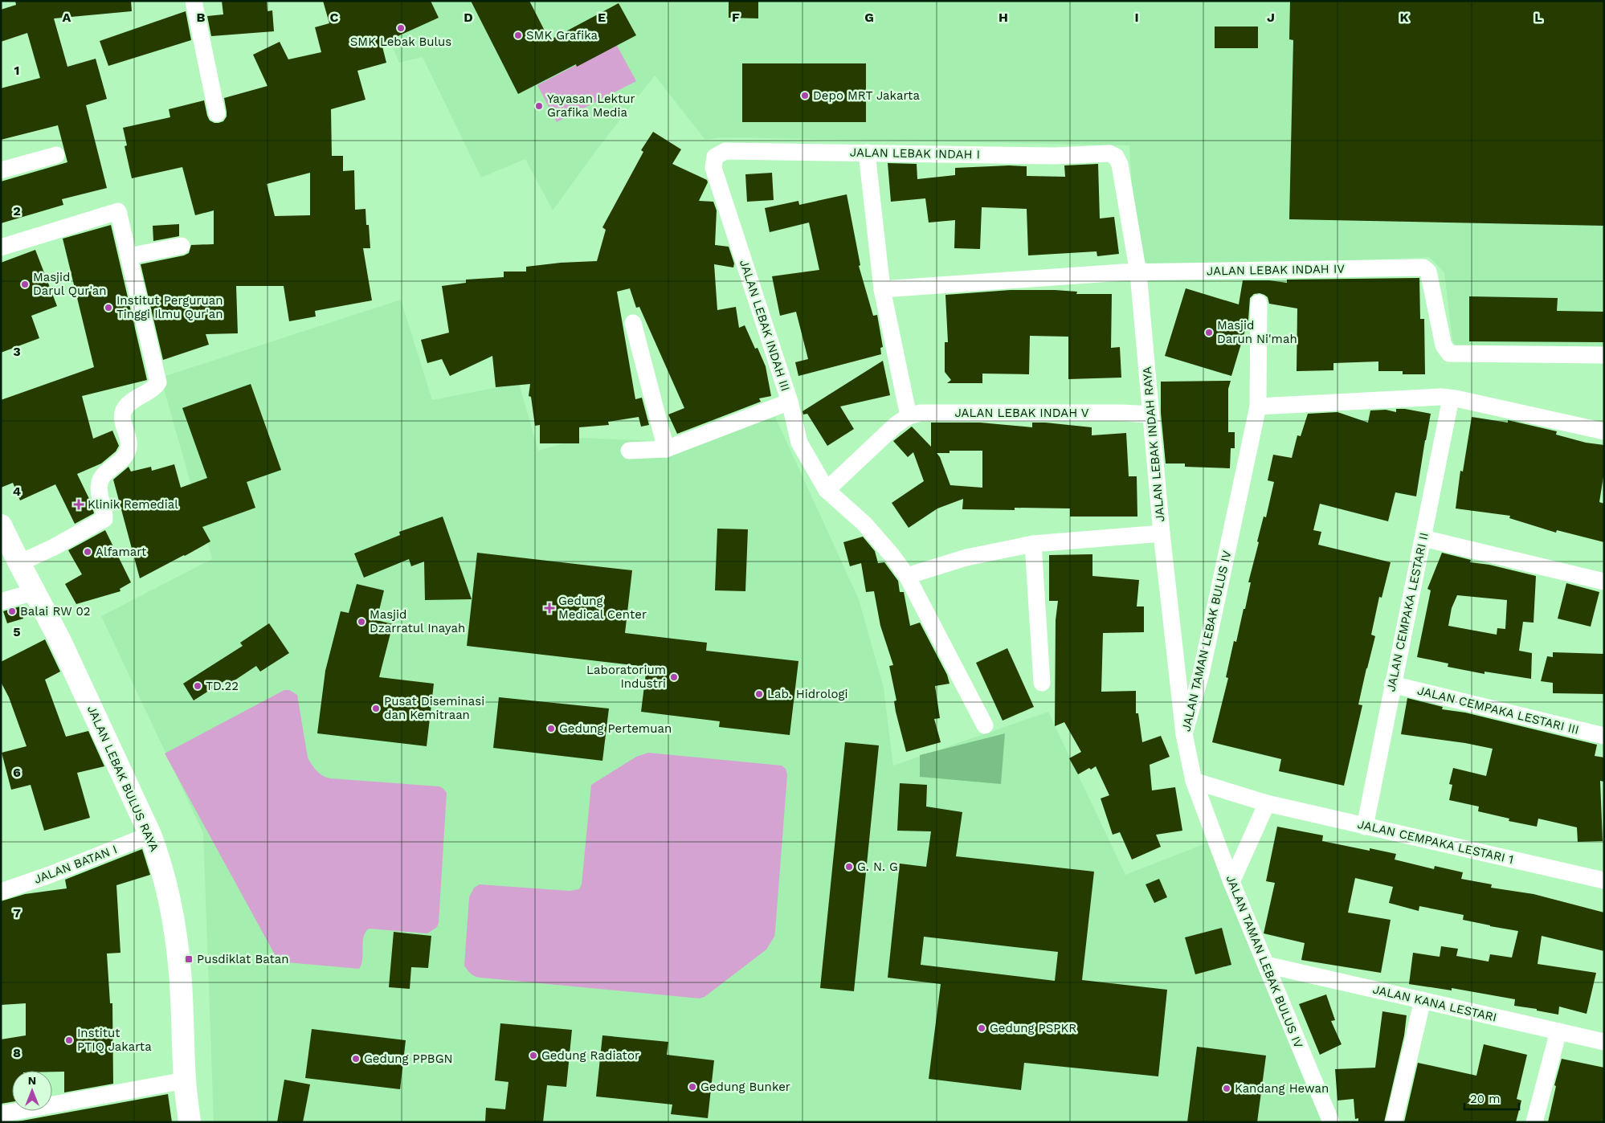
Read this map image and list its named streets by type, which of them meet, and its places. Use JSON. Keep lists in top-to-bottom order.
{
  "streets": {
    "main road": ["JALAN LEBAK BULUS RAYA"],
    "street": [
      "JALAN LEBAK INDAH I",
      "JALAN LEBAK INDAH IV",
      "JALAN LEBAK INDAH III",
      "JALAN LEBAK INDAH V",
      "JALAN LEBAK INDAH RAYA",
      "JALAN CEMPAKA LESTARI II",
      "JALAN TAMAN LEBAK BULUS IV",
      "JALAN CEMPAKA LESTARI III",
      "JALAN CEMPAKA LESTARI 1",
      "JALAN BATAN I",
      "JALAN KANA LESTARI"
    ]
  },
  "crossings": [
    ["JALAN LEBAK INDAH I", "JALAN LEBAK INDAH III"],
    ["JALAN LEBAK INDAH I", "JALAN LEBAK INDAH RAYA"],
    ["JALAN LEBAK INDAH IV", "JALAN LEBAK INDAH RAYA"],
    ["JALAN LEBAK INDAH V", "JALAN LEBAK INDAH RAYA"],
    ["JALAN LEBAK INDAH RAYA", "JALAN TAMAN LEBAK BULUS IV"],
    ["JALAN CEMPAKA LESTARI II", "JALAN CEMPAKA LESTARI III"],
    ["JALAN CEMPAKA LESTARI II", "JALAN CEMPAKA LESTARI 1"],
    ["JALAN TAMAN LEBAK BULUS IV", "JALAN CEMPAKA LESTARI 1"],
    ["JALAN TAMAN LEBAK BULUS IV", "JALAN KANA LESTARI"],
    ["JALAN LEBAK BULUS RAYA", "JALAN BATAN I"]
  ],
  "places": {
    "other": [
      "SMK Lebak Bulus",
      "SMK Grafika",
      "Depo MRT Jakarta",
      "Yayasan Lektur Grafika Media",
      "Masjid Darul Qur'an",
      "Institut Perguruan Tinggi Ilmu Qur'an",
      "Masjid Darun Ni'mah",
      "Alfamart",
      "Balai RW 02",
      "Masjid Dzarratul Inayah",
      "Laboratorium Industri",
      "TD.22",
      "Lab. Hidrologi",
      "Pusat Diseminasi dan Kemitraan",
      "Gedung Pertemuan",
      "G. N. G",
      "Gedung PSPKR",
      "Institut PTIQ Jakarta",
      "Gedung Radiator",
      "Gedung PPBGN",
      "Gedung Bunker",
      "Kandang Hewan"
    ],
    "health": ["Klinik Remedial", "Gedung Medical Center"],
    "transit": ["Pusdiklat Batan"]
  },
  "scale_bar": "20 m",
  "north": "top",
  "grid": {
    "columns": [
      "A",
      "B",
      "C",
      "D",
      "E",
      "F",
      "G",
      "H",
      "I",
      "J",
      "K",
      "L"
    ],
    "rows": [
      "1",
      "2",
      "3",
      "4",
      "5",
      "6",
      "7",
      "8"
    ]
  }
}
